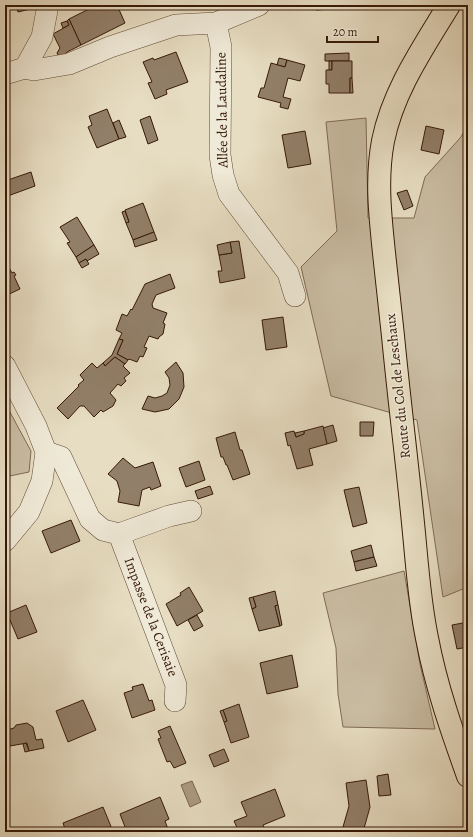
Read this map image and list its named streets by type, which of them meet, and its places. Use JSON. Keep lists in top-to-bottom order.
{
  "streets": {
    "main road": ["Route du Col de Leschaux"],
    "street": ["Allée de la Laudaline", "Impasse de la Cerisaie"]
  },
  "scale_bar": "20 m"
}
